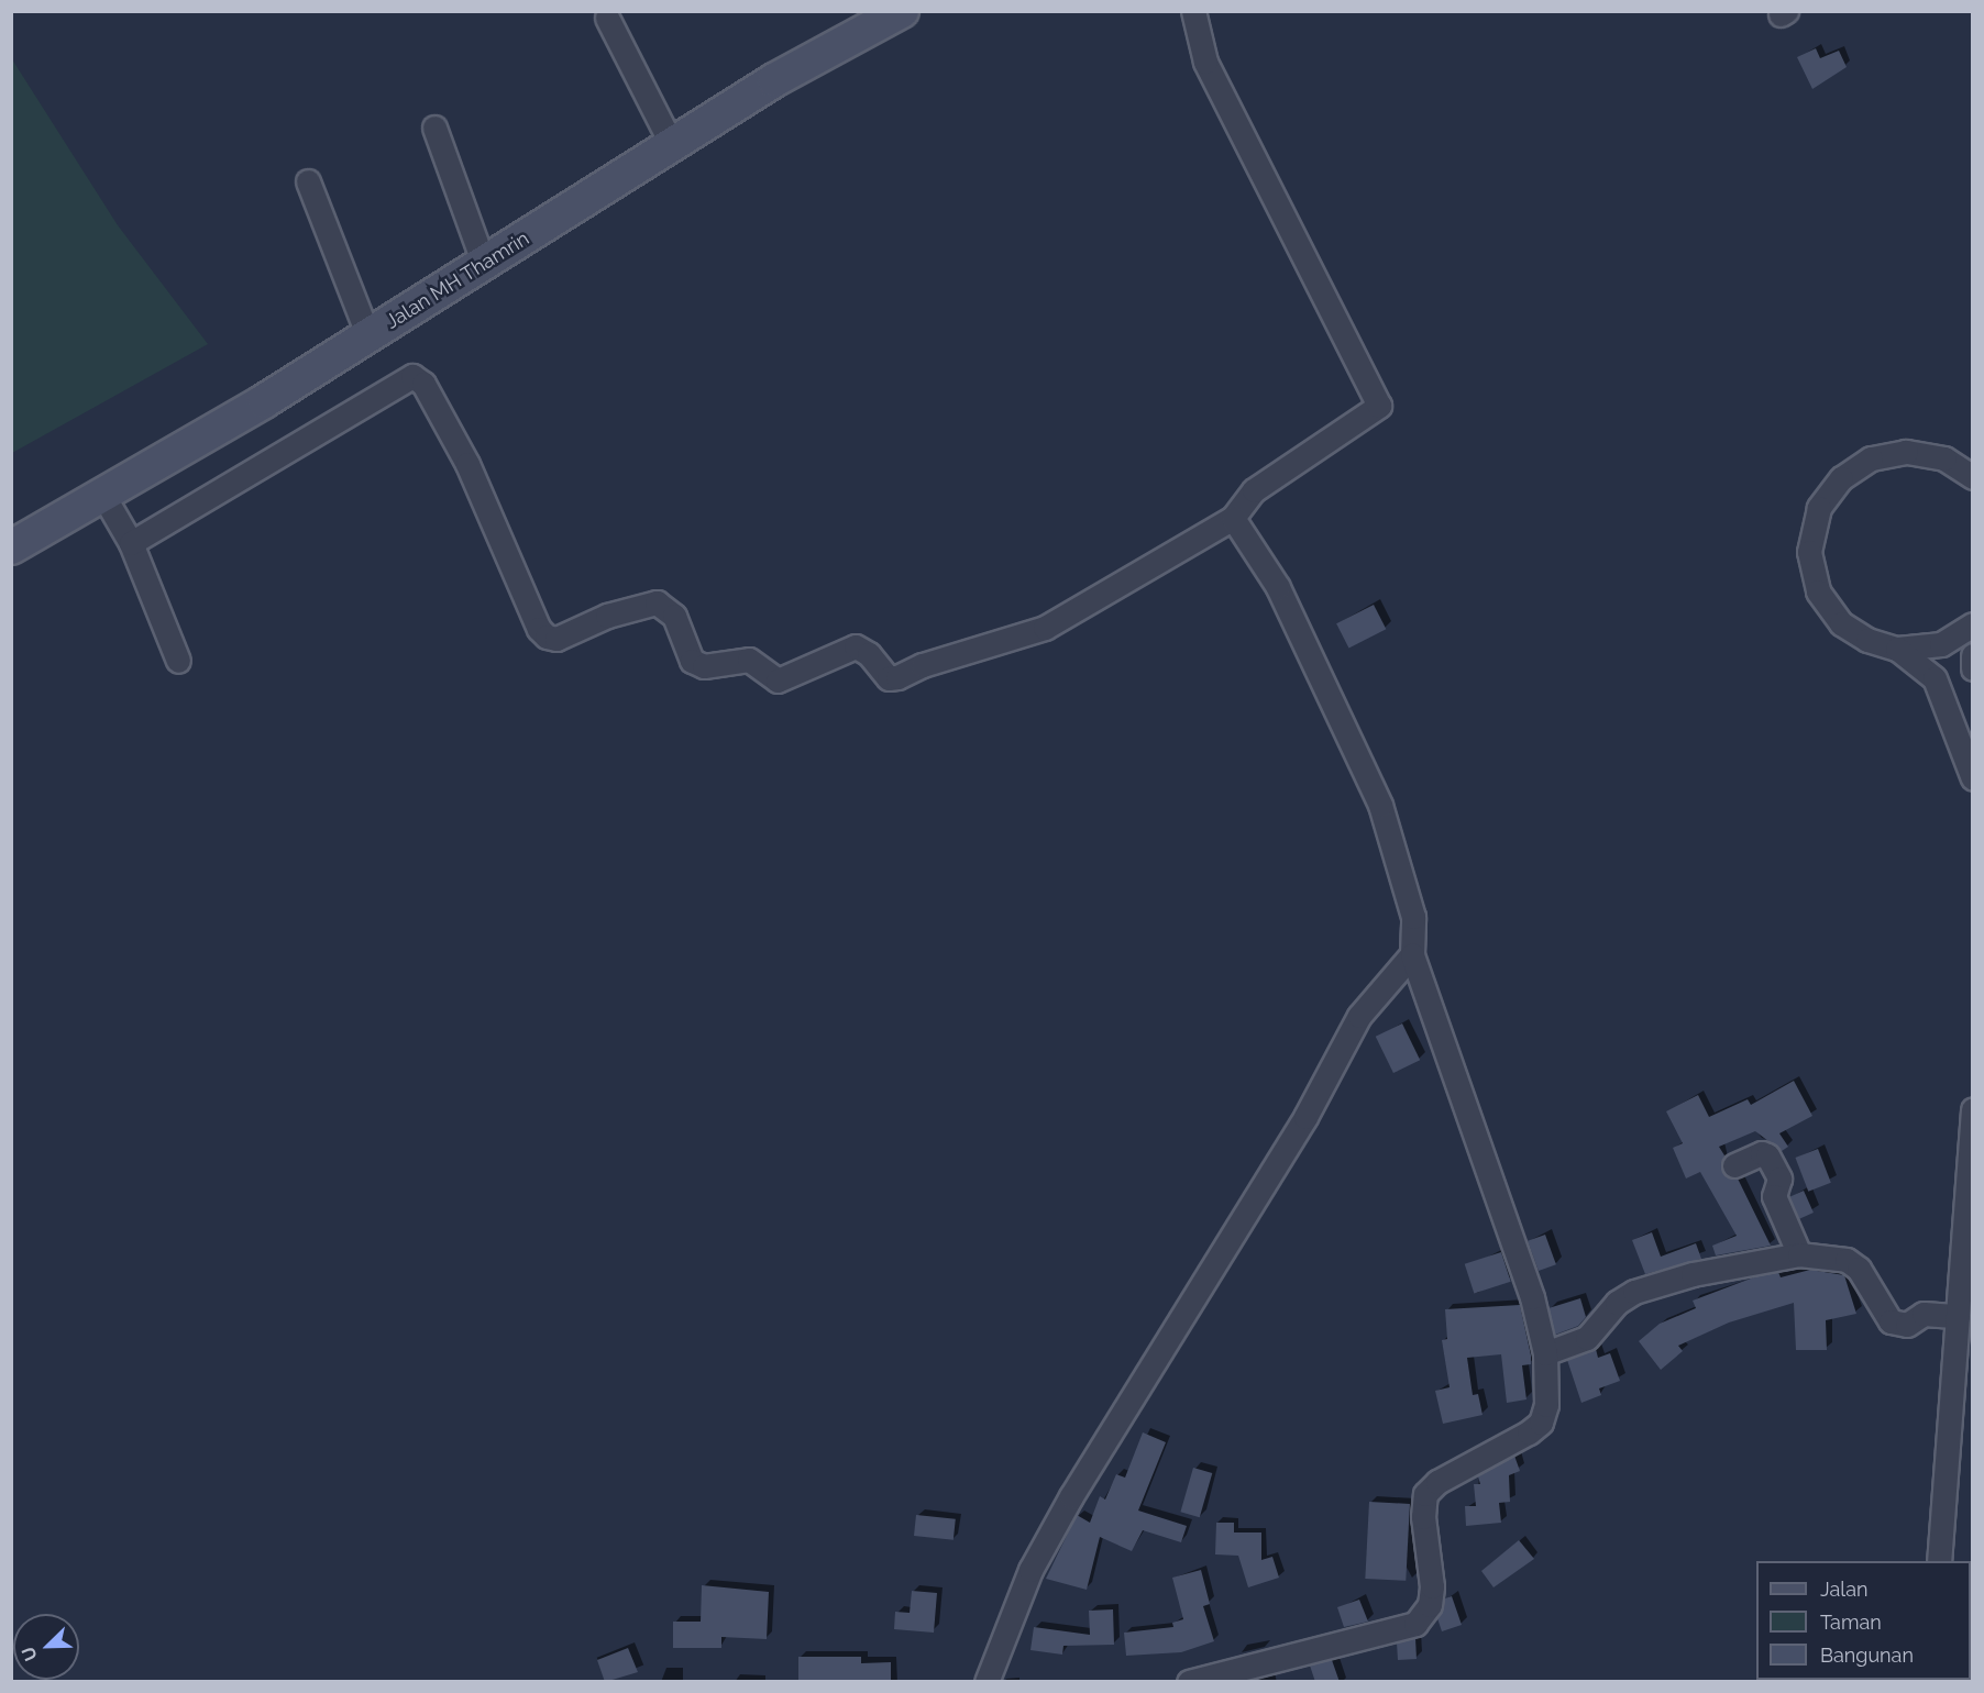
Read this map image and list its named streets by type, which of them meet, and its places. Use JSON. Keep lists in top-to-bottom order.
{
  "streets": {
    "street": ["Jalan MH Thamrin"]
  },
  "legend": ["Jalan", "Taman", "Bangunan"],
  "north": "bottom left"
}
